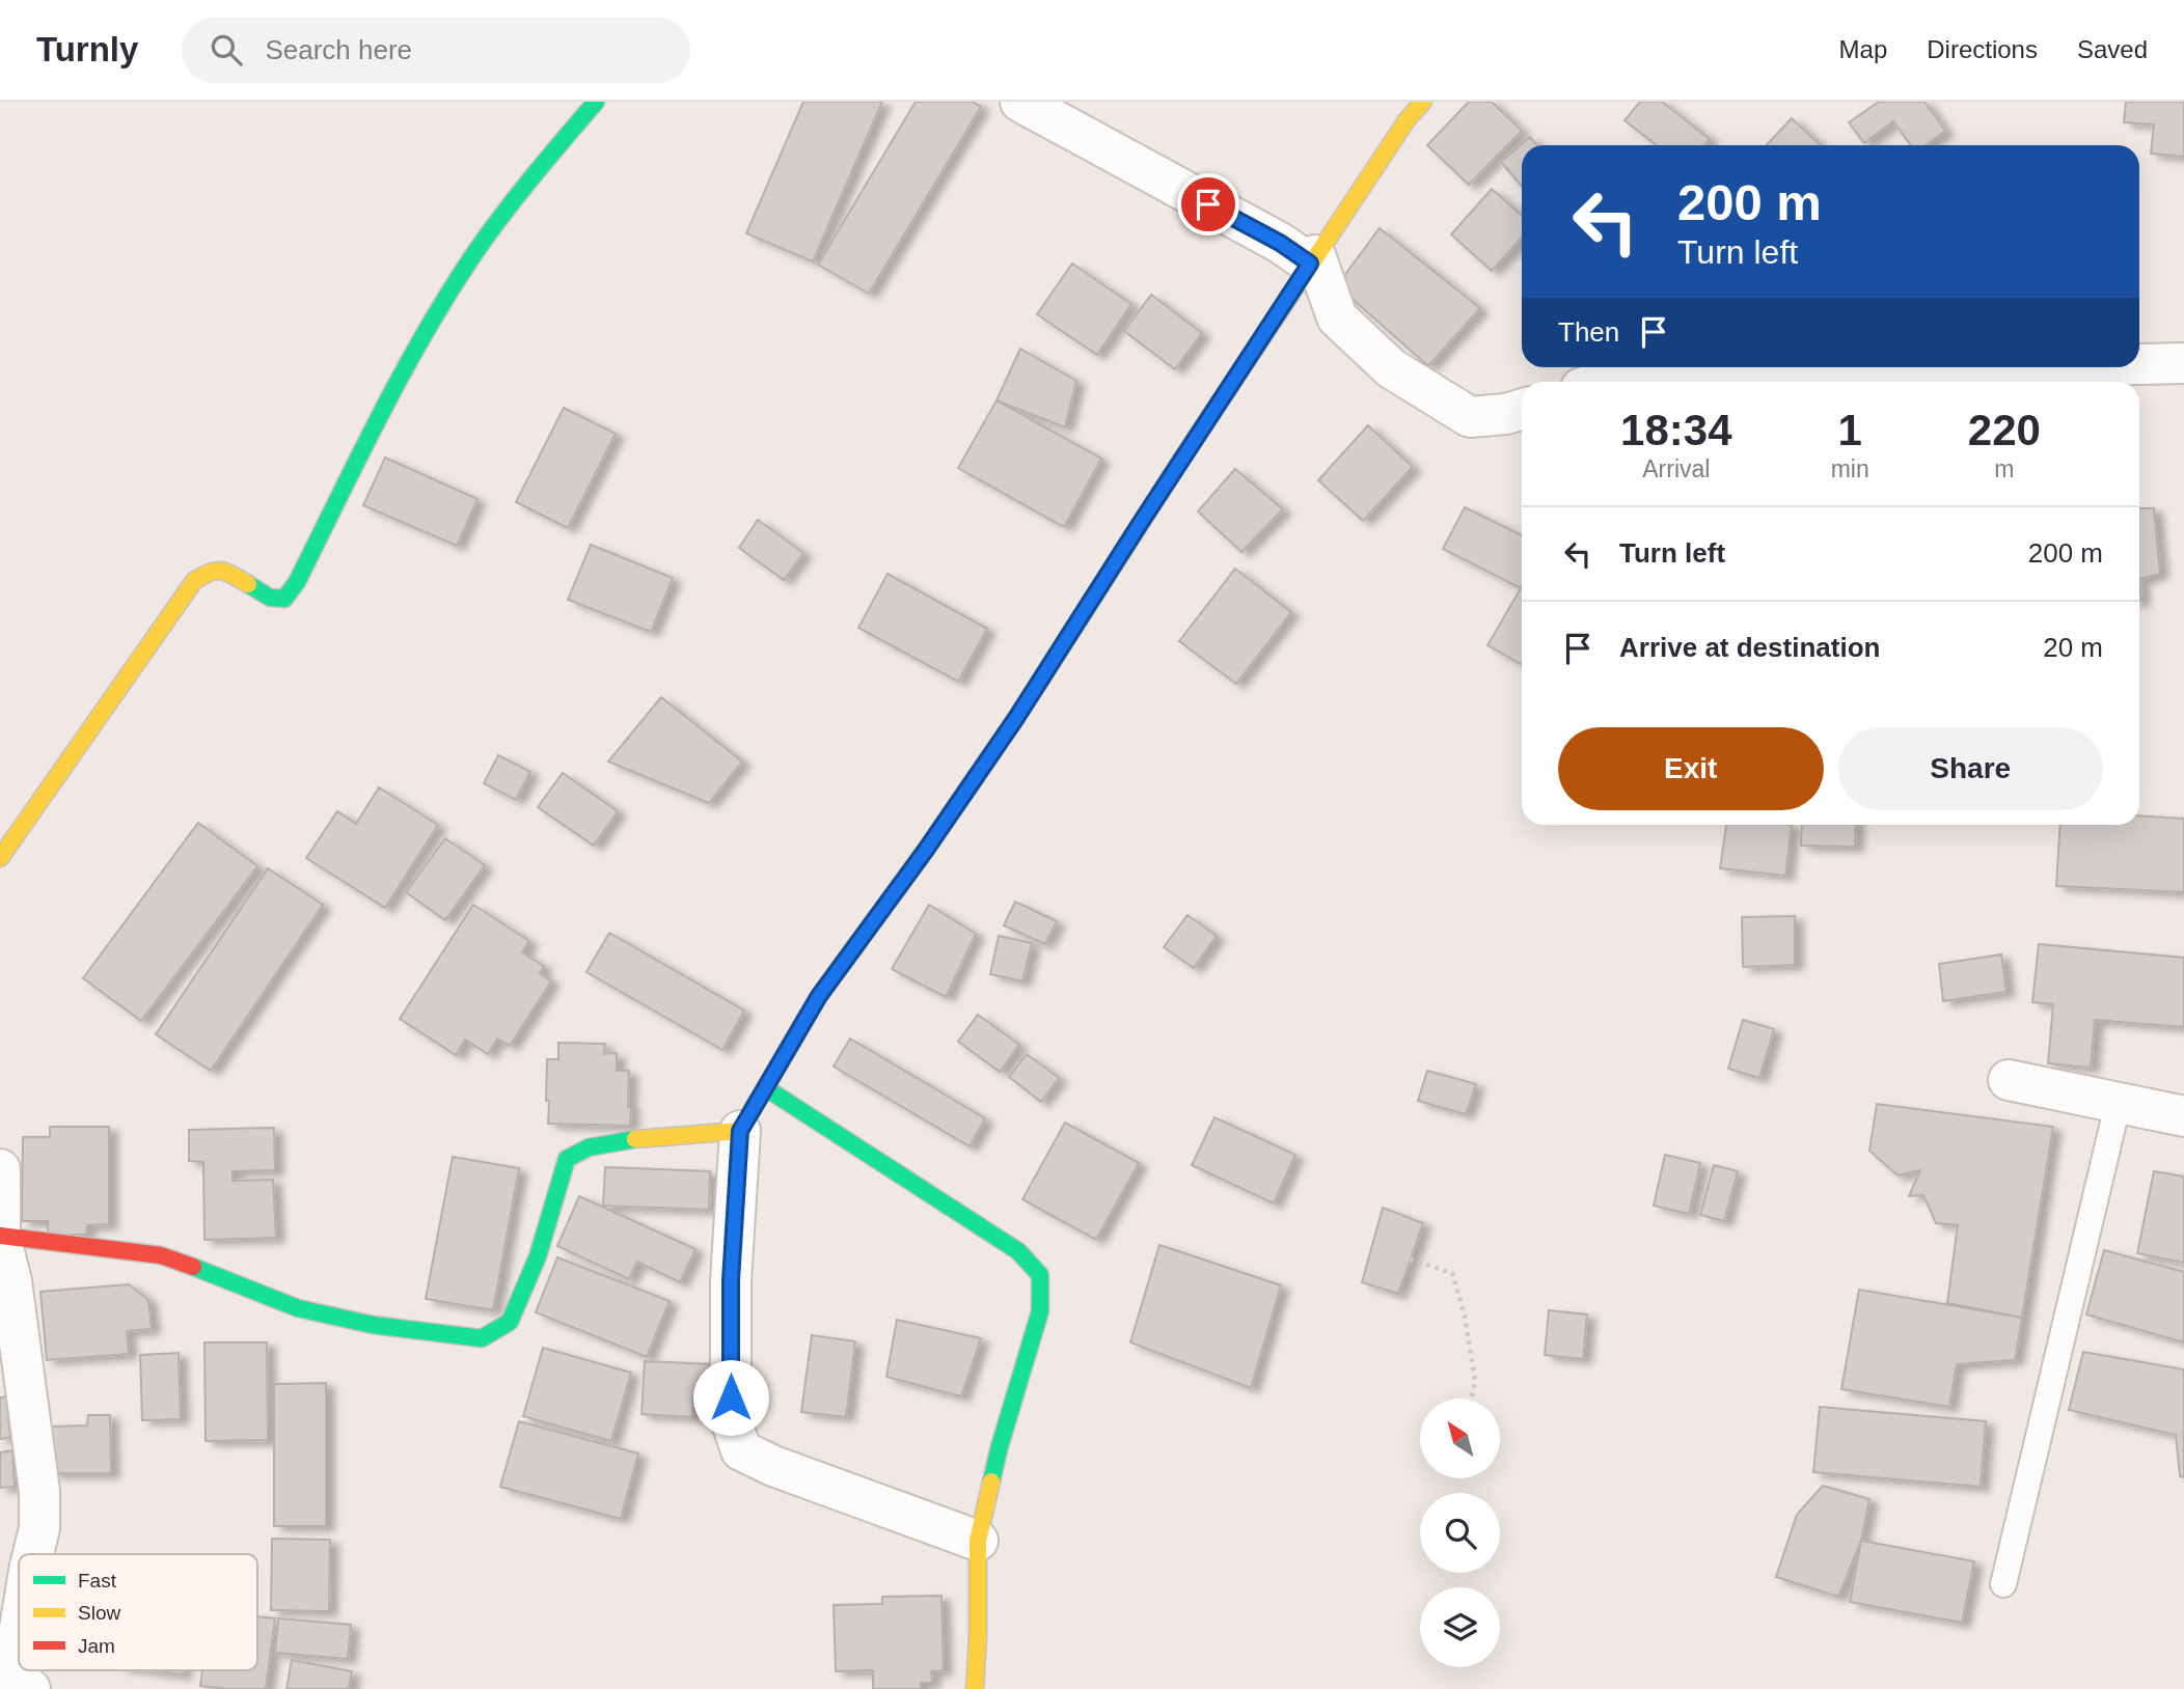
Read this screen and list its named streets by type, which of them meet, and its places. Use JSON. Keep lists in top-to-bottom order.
{
  "legend": ["Fast", "Slow", "Jam"],
  "north": "top left",
  "page": {
    "header": "Turnly",
    "search": "Search here",
    "nav": ["Map", "Directions", "Saved"],
    "turn": ["200 m", "Turn left"],
    "then": "Then",
    "eta": [
      "18:34",
      "Arrival",
      "1",
      "min",
      "220",
      "m"
    ],
    "list": [
      {
        "name": "Turn left",
        "value": "200 m"
      },
      {
        "name": "Arrive at destination",
        "value": "20 m"
      }
    ],
    "buttons": ["Exit", "Share"]
  }
}
